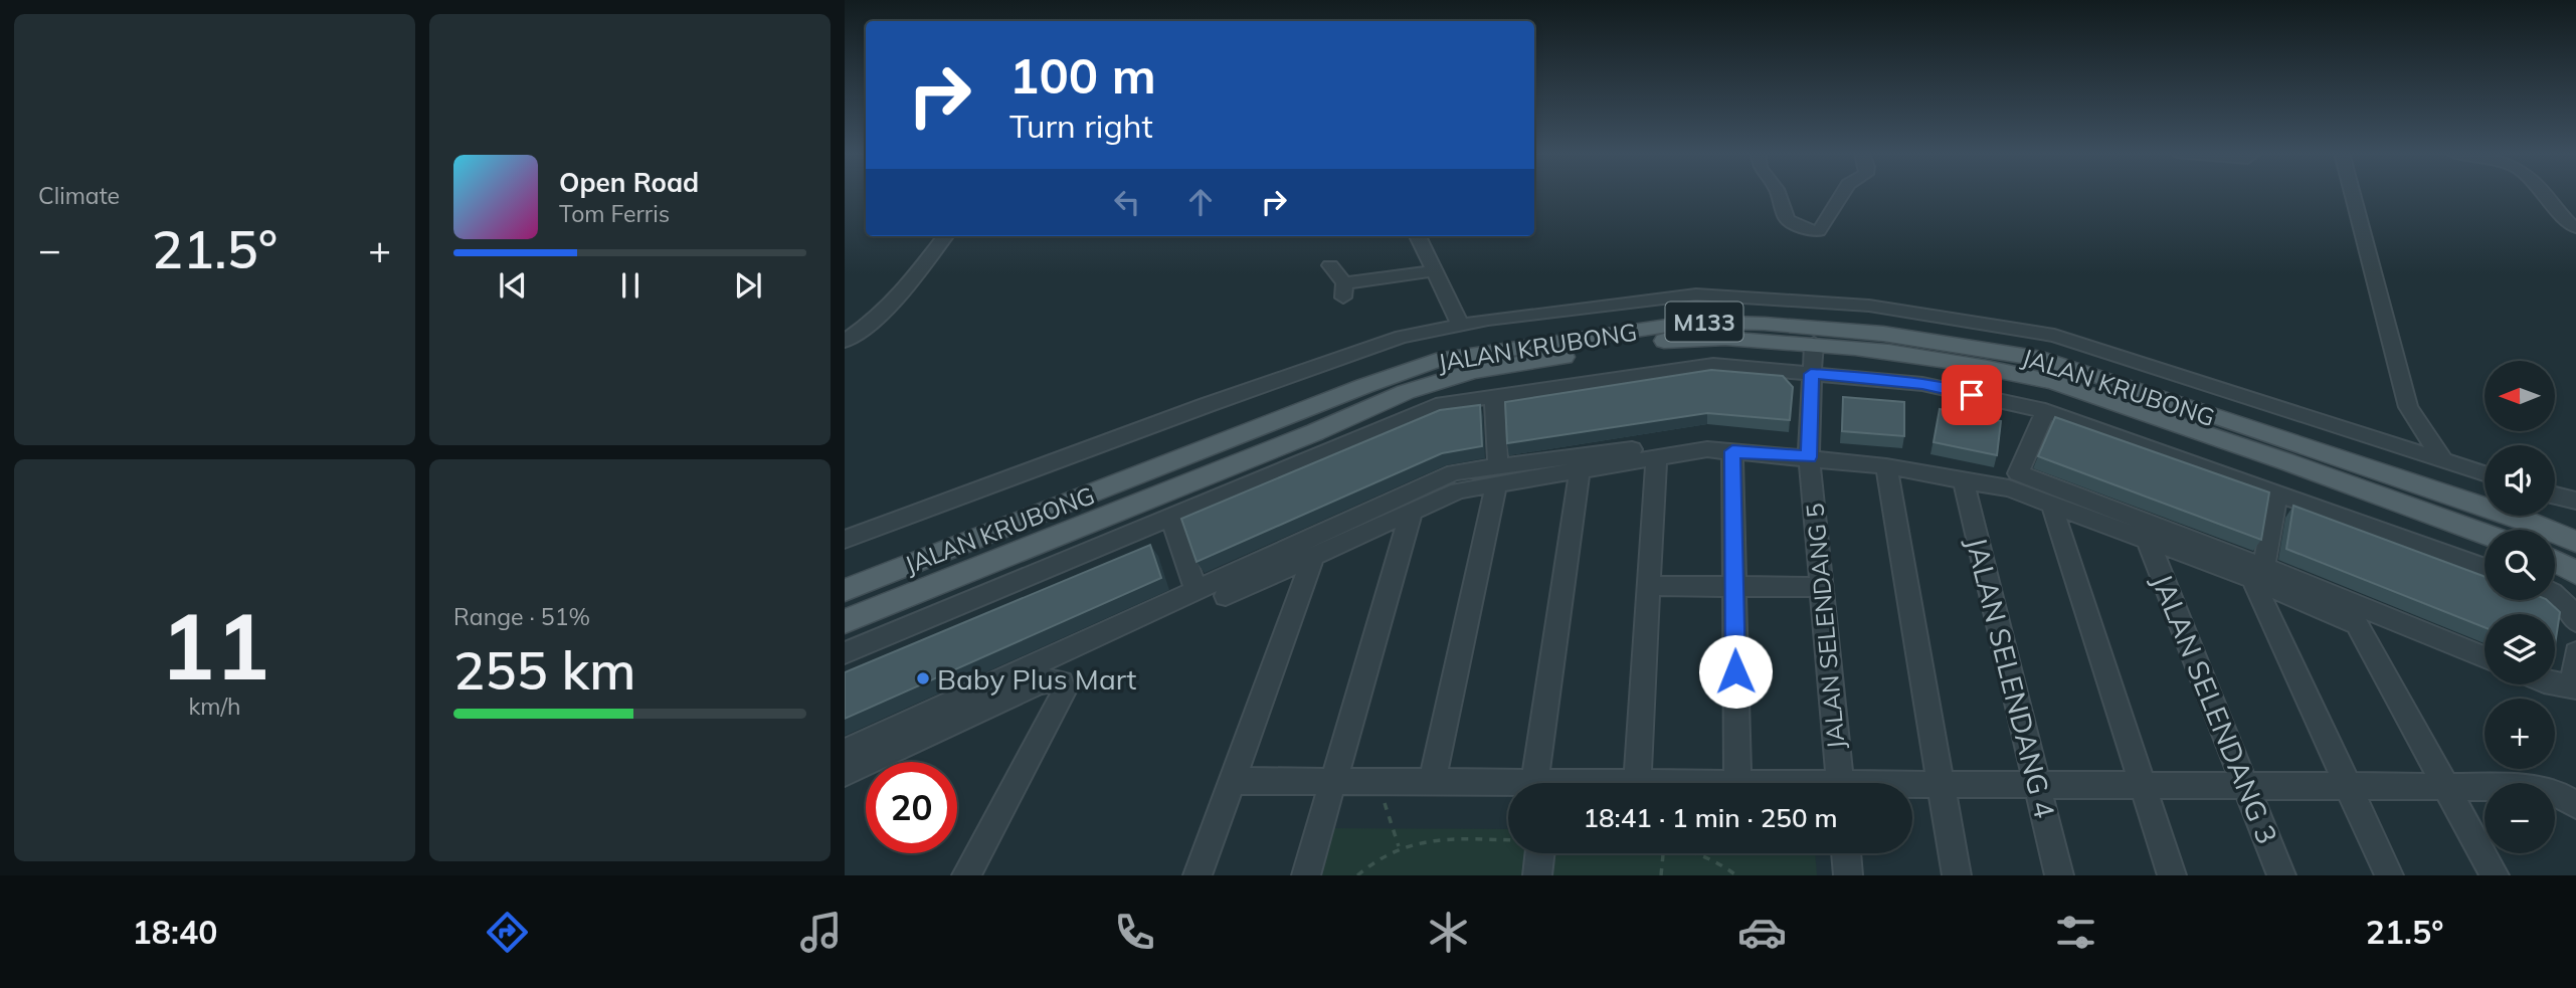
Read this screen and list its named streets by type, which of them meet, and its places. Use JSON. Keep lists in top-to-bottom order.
{
  "streets": {
    "main road": ["M133", "JALAN KRUBONG"],
    "street": ["JALAN SELENDANG 5", "JALAN SELENDANG 4", "JALAN SELENDANG 3"]
  },
  "crossings": [
    ["JALAN KRUBONG", "JALAN SELENDANG 5"]
  ],
  "places": ["Baby Plus Mart"],
  "north": "left",
  "page": {
    "tile": [
      "Climate",
      ["11", "km/h"],
      ["Range · 51%", "255 km"]
    ],
    "turn": ["100 m", "Turn right"],
    "song": ["Open Road", "Tom Ferris"],
    "heat": ["−", "21.5°", "+"],
    "map_buttons": ["+", "−"],
    "limit": "20",
    "trip": "18:41 · 1 min · 250 m",
    "tabs": ["18:40", "21.5°"]
  }
}
